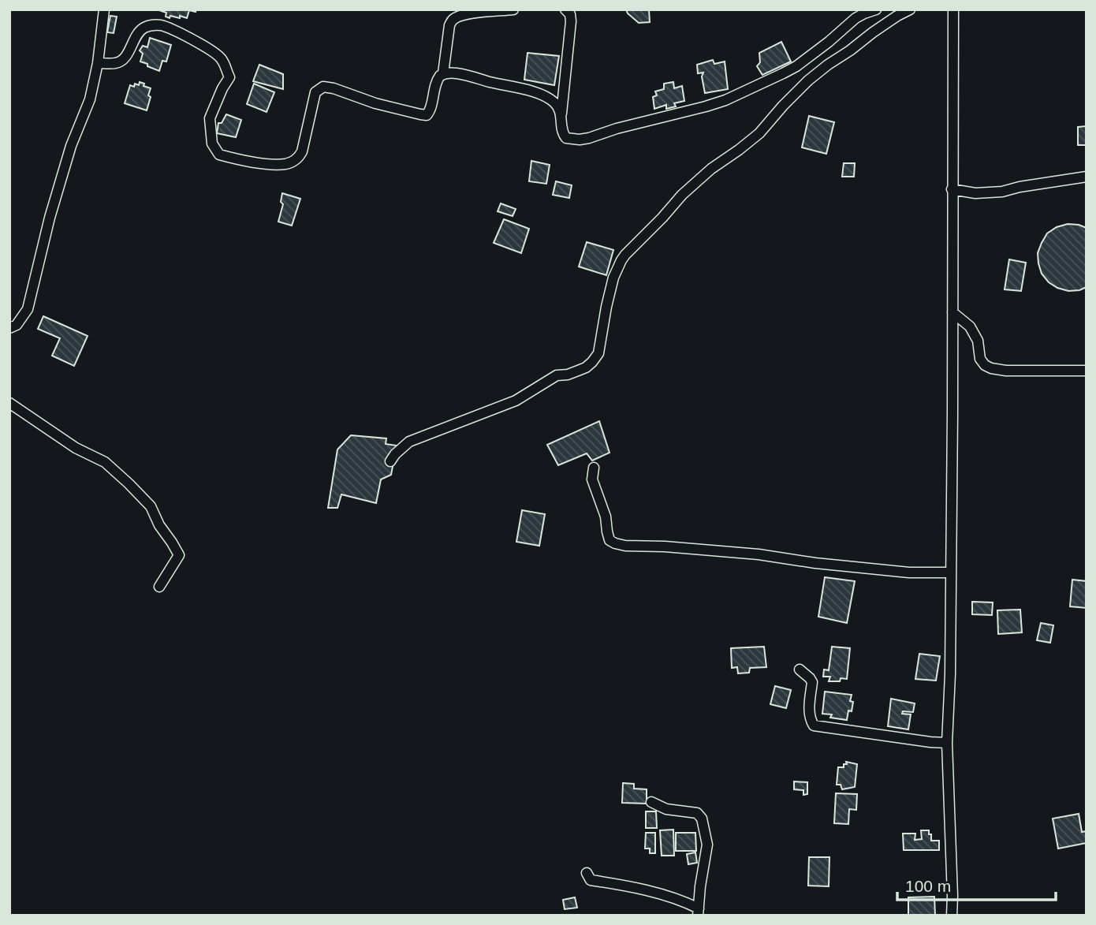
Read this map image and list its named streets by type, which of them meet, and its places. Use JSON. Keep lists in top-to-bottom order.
{
  "scale_bar": "100 m"
}
